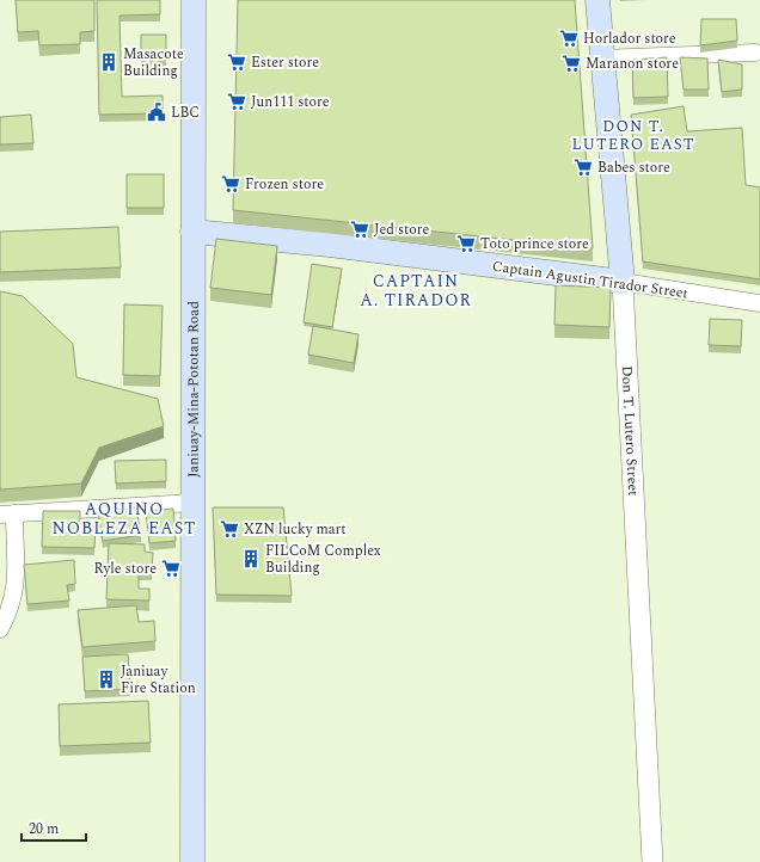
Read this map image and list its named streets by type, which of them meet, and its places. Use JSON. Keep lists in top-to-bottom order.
{
  "streets": {
    "main road": ["Captain Agustin Tirador Street", "Janiuay-Mina-Pototan Road", "Don T. Lutero Street"]
  },
  "crossings": [
    ["Captain Agustin Tirador Street", "Janiuay-Mina-Pototan Road"],
    ["Captain Agustin Tirador Street", "Don T. Lutero Street"]
  ],
  "districts": ["DON T. LUTERO EAST", "CAPTAIN A. TIRADOR", "AQUINO NOBLEZA EAST"],
  "places": {
    "supermarket": [
      "Horlador store",
      "Ester store",
      "Maranon store",
      "Jun111 store",
      "Babes store",
      "Frozen store",
      "Jed store",
      "Toto prince store",
      "XZN lucky mart",
      "Ryle store"
    ],
    "building": ["Masacote Building", "FILCoM Complex Building", "Janiuay Fire Station"],
    "public building": ["LBC"]
  },
  "scale_bar": "20 m"
}
